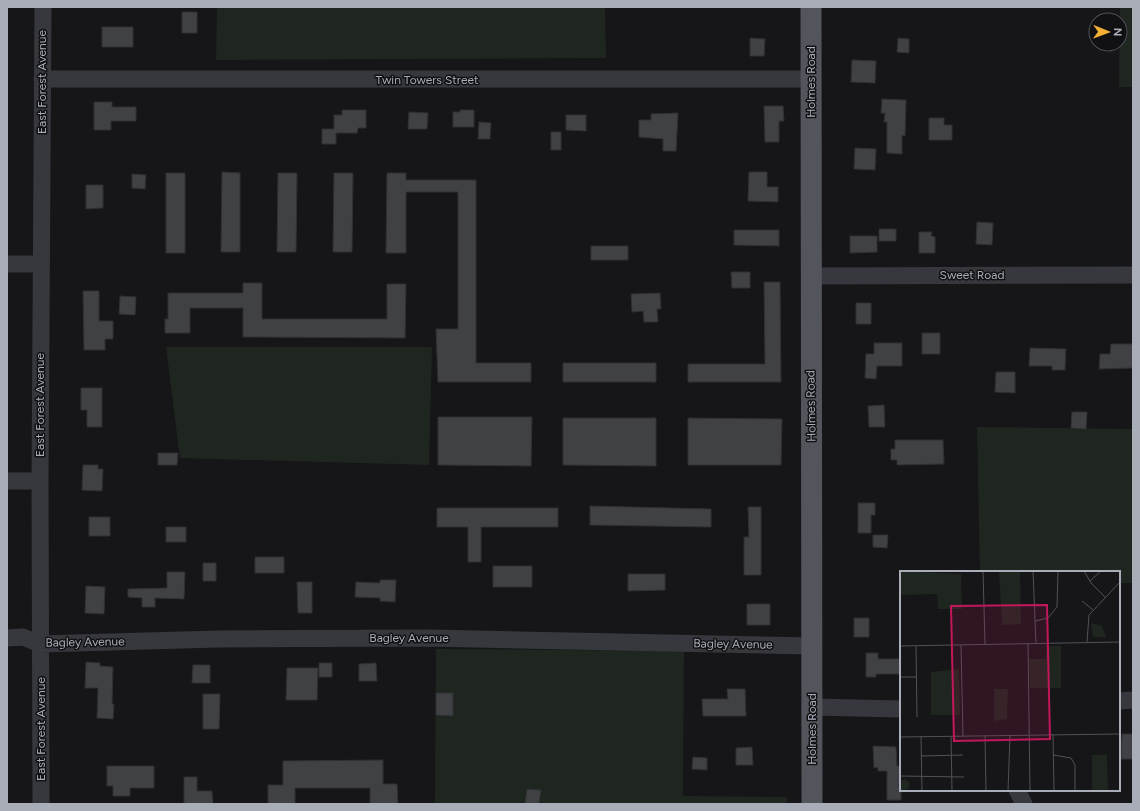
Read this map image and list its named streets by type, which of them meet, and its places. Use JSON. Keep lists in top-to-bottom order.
{
  "streets": {
    "main road": ["Holmes Road"],
    "street": [
      "Twin Towers Street",
      "East Forest Avenue",
      "Sweet Road",
      "Bagley Avenue"
    ]
  },
  "crossings": [
    ["Twin Towers Street", "East Forest Avenue"],
    ["Twin Towers Street", "Holmes Road"],
    ["East Forest Avenue", "Bagley Avenue"],
    ["Holmes Road", "Sweet Road"],
    ["Holmes Road", "Bagley Avenue"]
  ],
  "north": "right"
}
